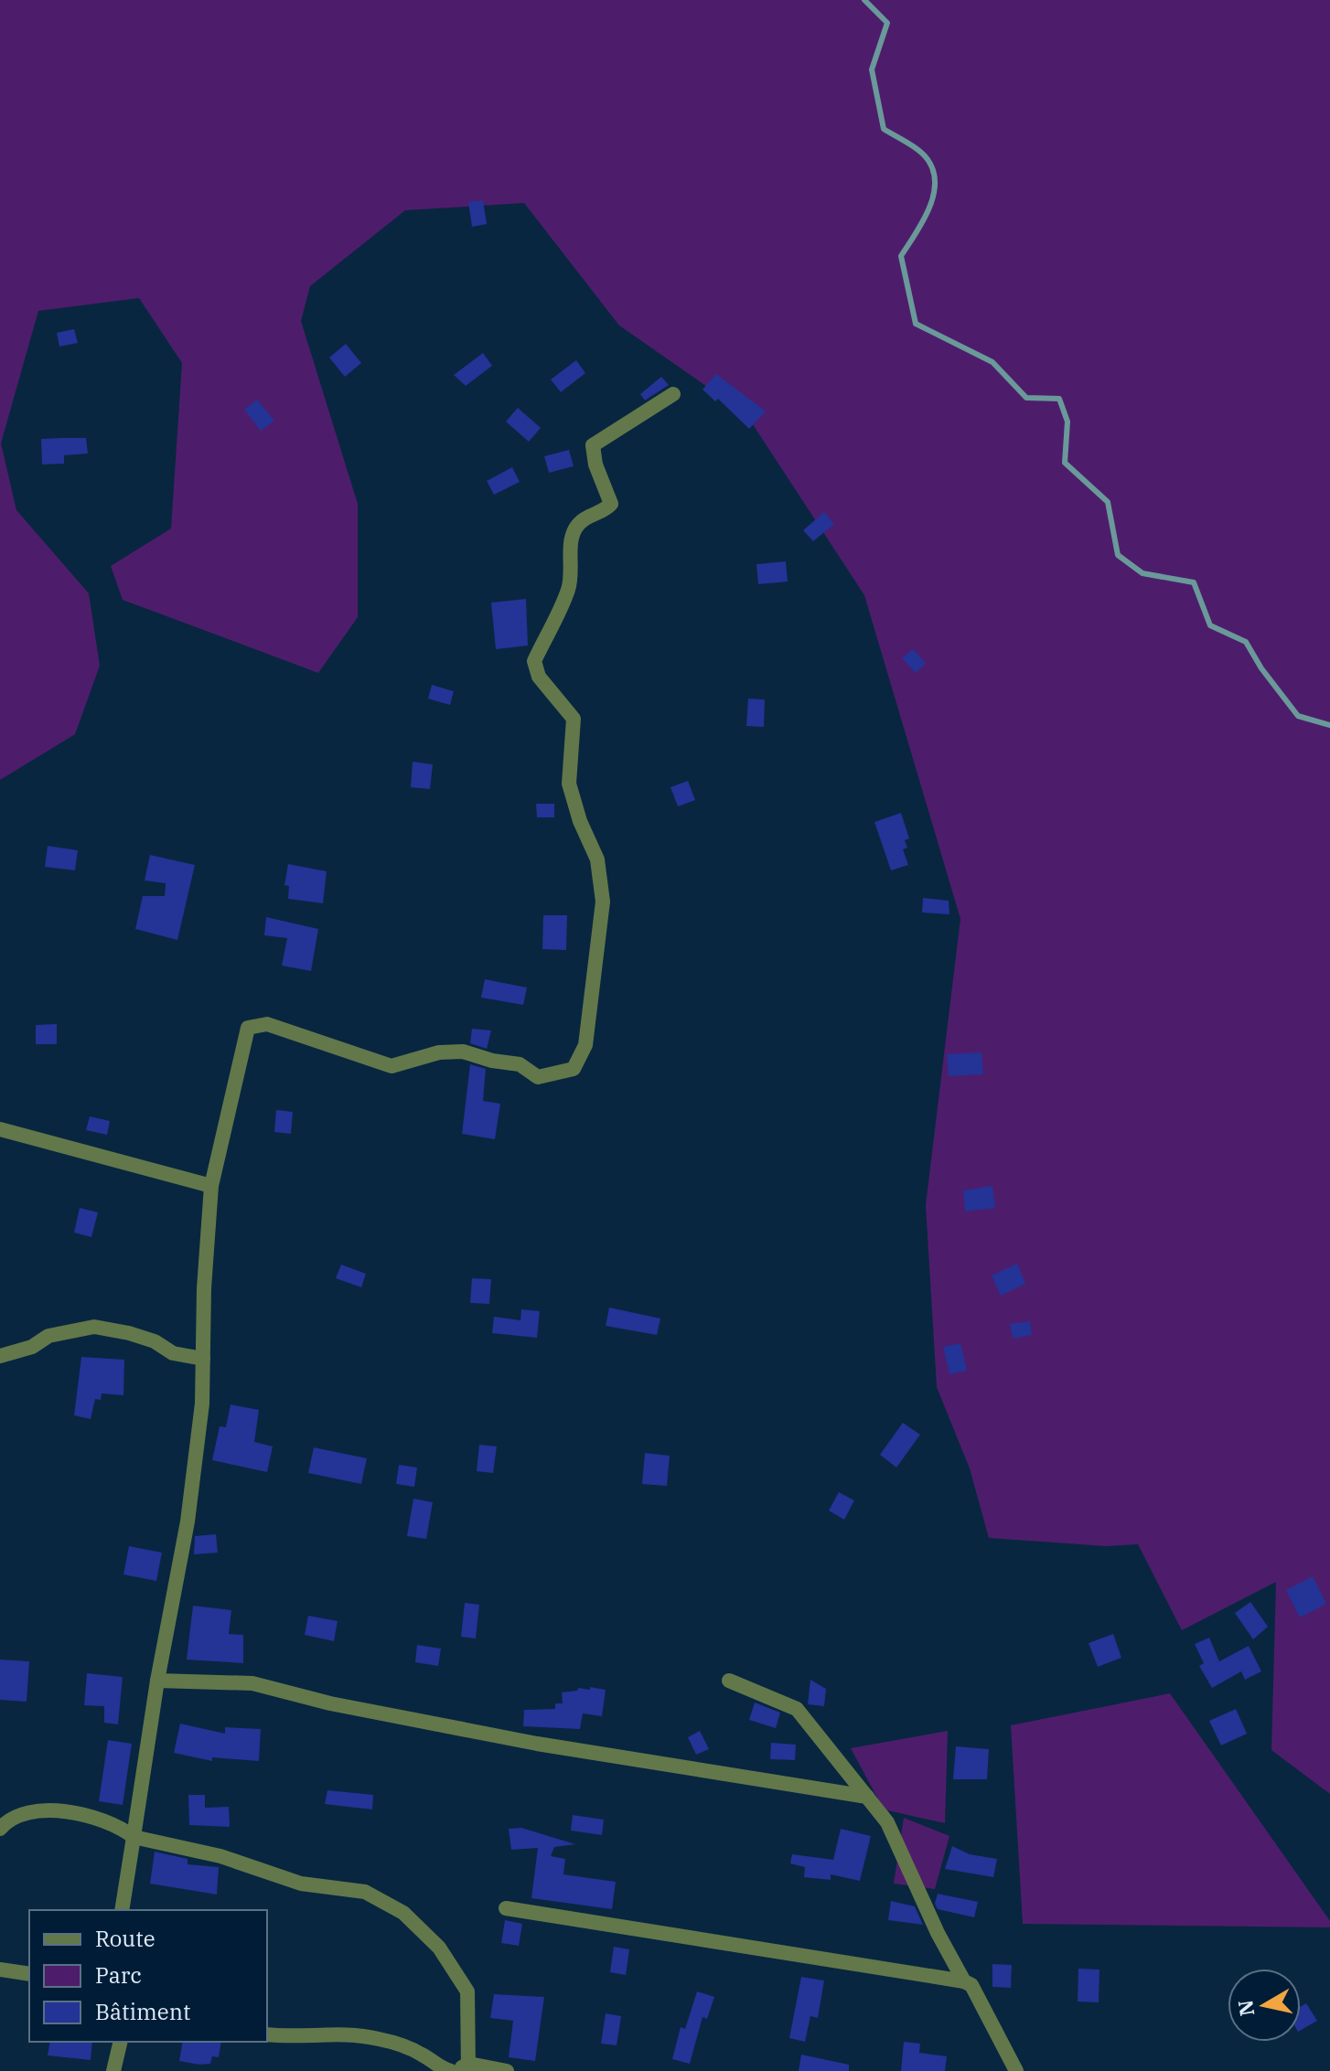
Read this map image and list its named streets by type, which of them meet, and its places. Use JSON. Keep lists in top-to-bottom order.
{
  "legend": ["Route", "Parc", "Bâtiment"],
  "north": "left"
}
